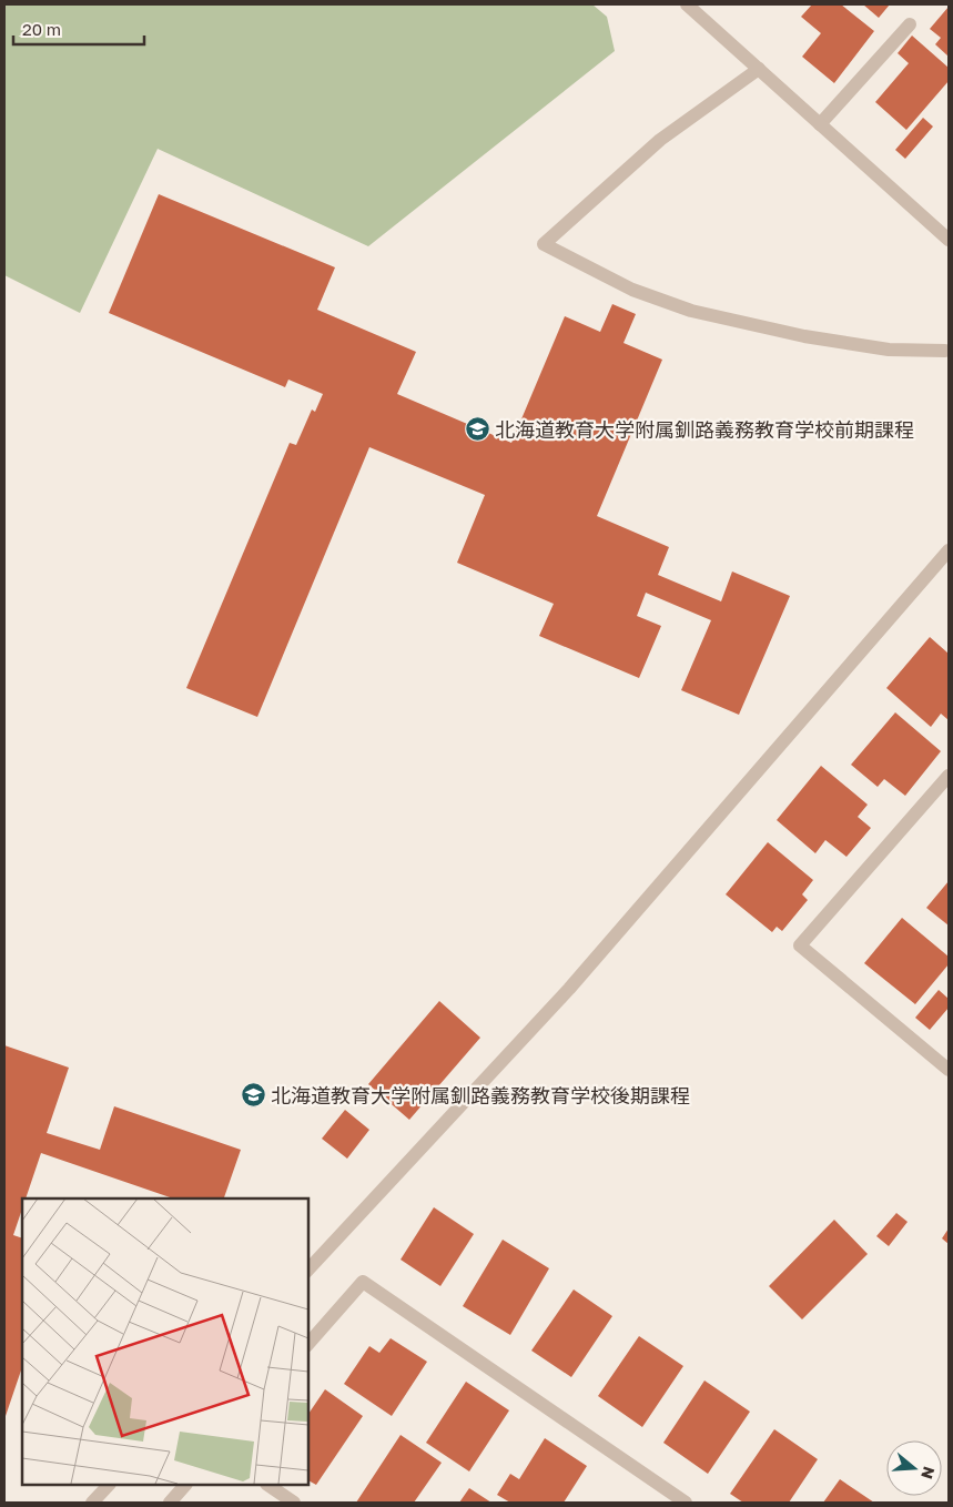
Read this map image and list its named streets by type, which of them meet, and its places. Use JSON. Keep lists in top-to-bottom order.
{
  "places": {
    "school or university": ["北海道教育大学附属釧路義務教育学校前期課程", "北海道教育大学附属釧路義務教育学校後期課程"]
  },
  "scale_bar": "20 m",
  "north": "right"
}
